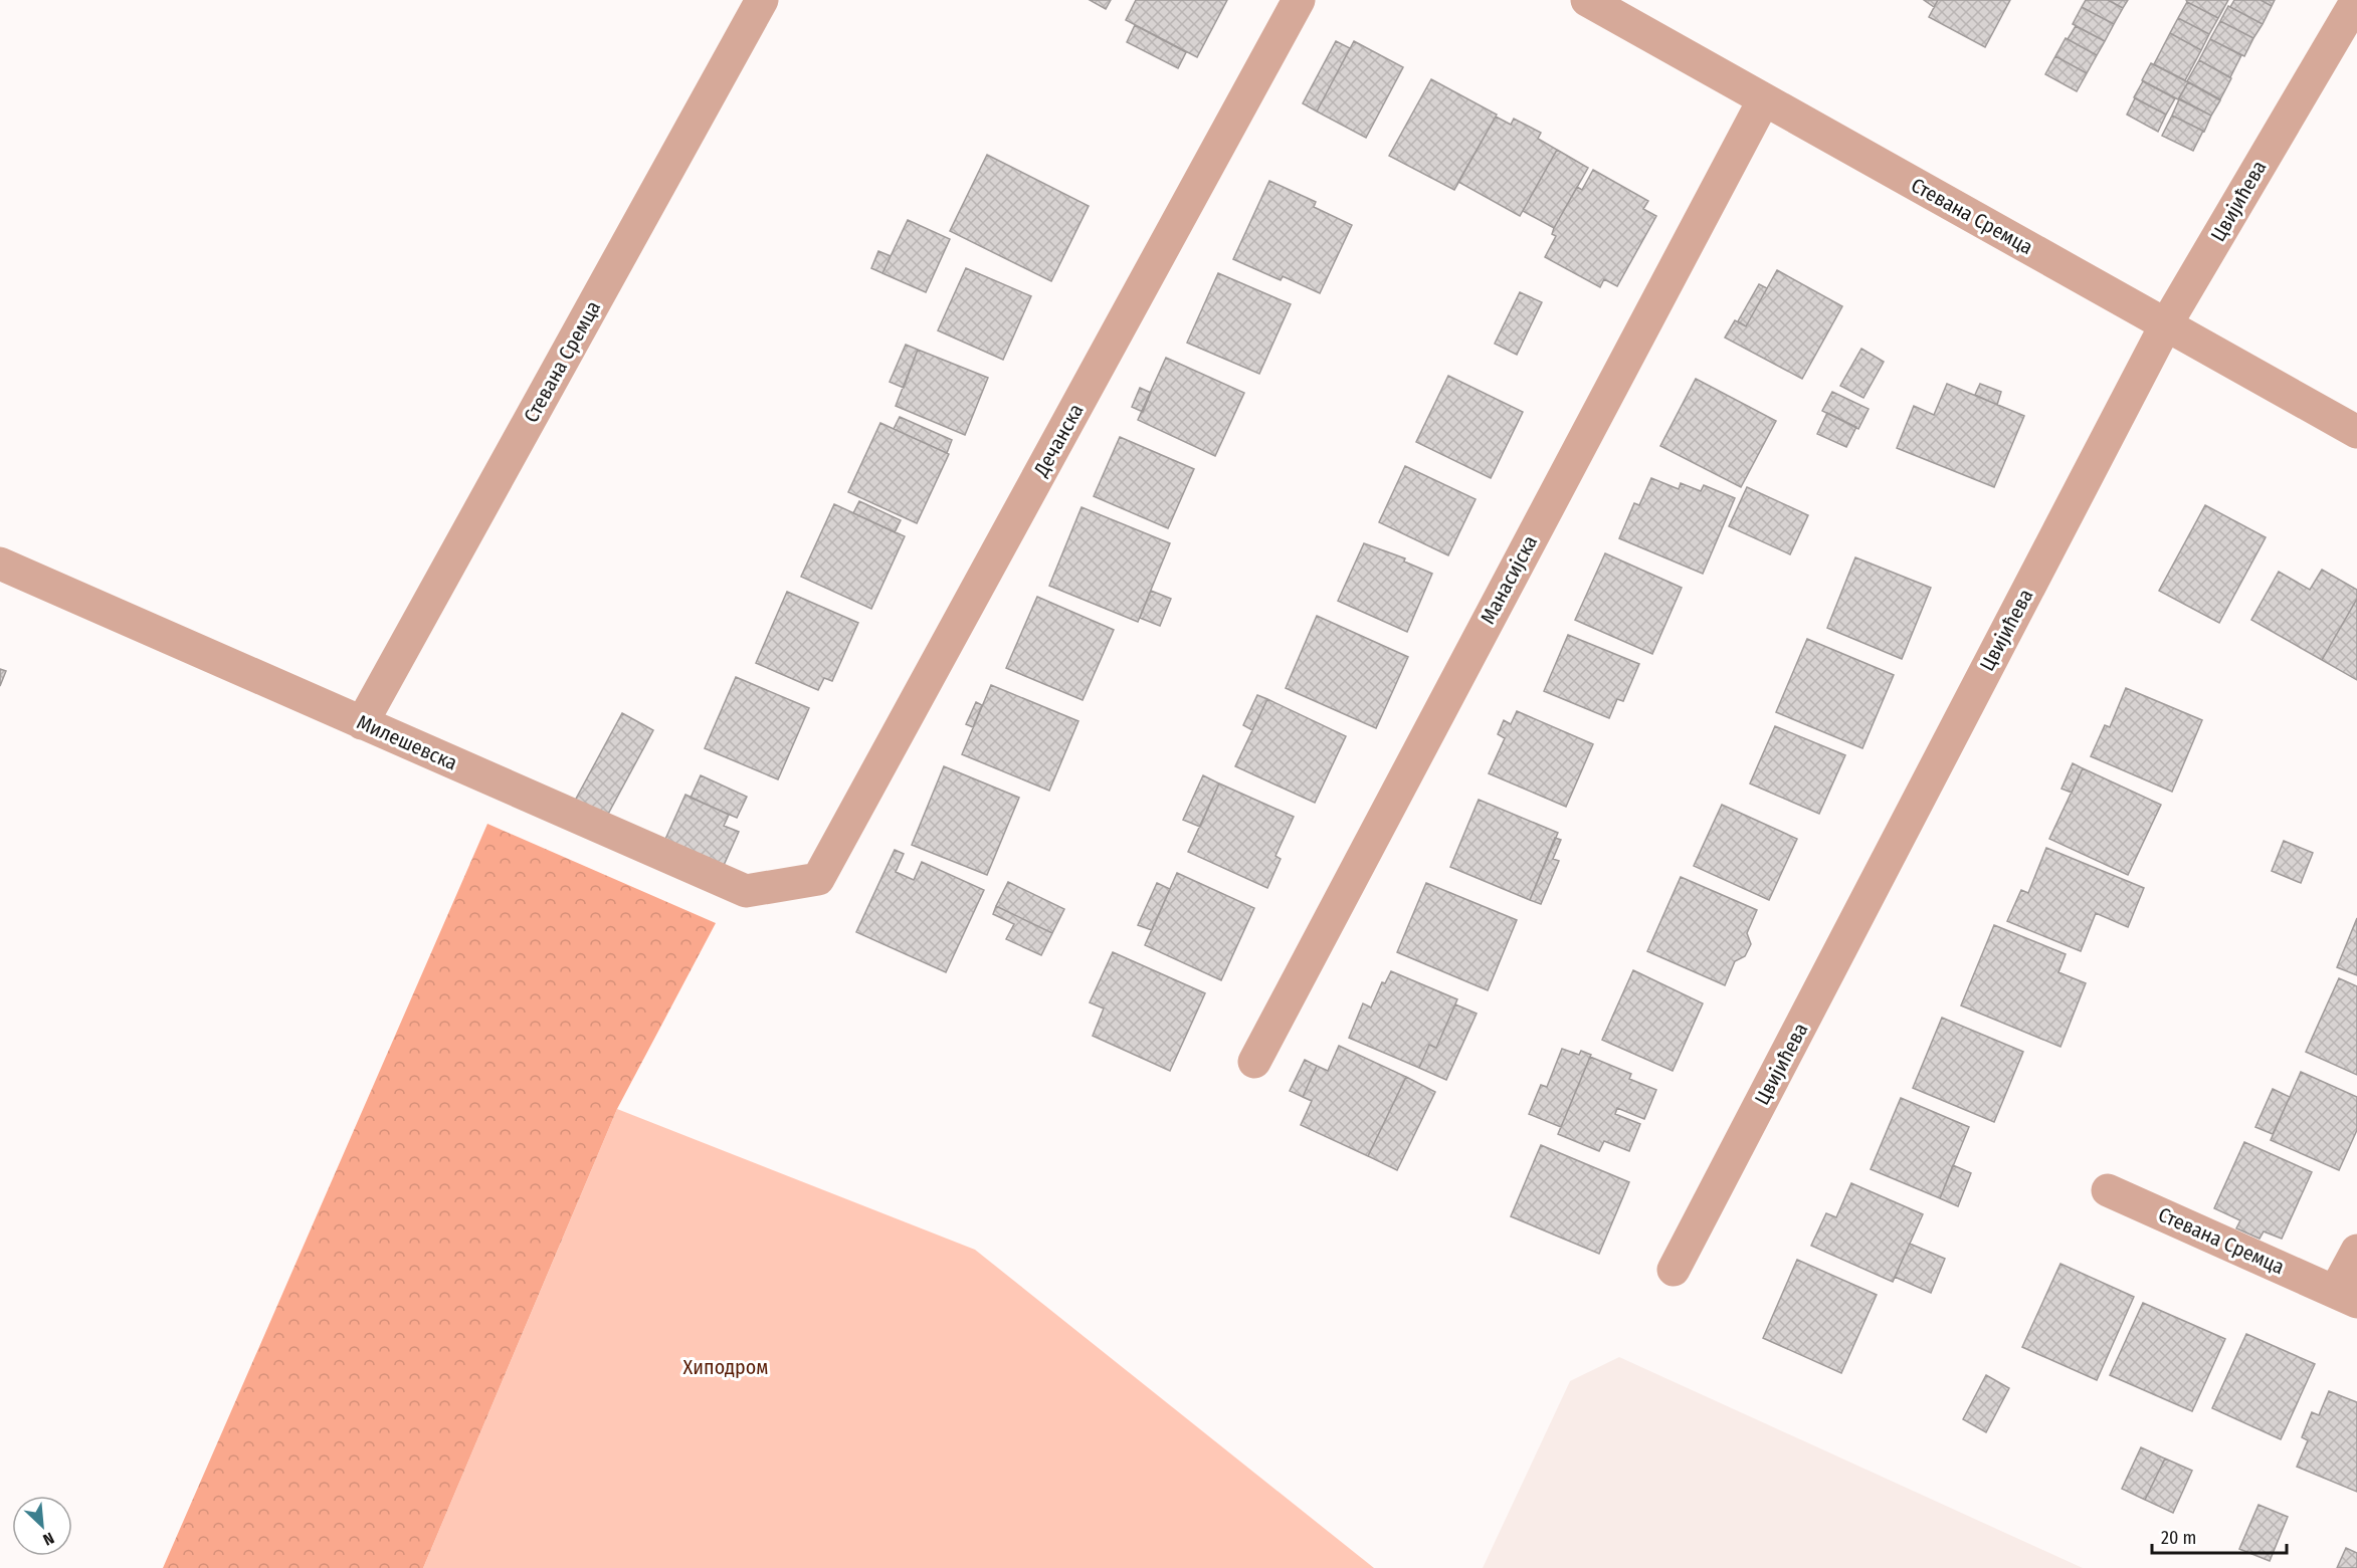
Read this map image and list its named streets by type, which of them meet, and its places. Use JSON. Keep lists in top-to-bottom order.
{
  "streets": {
    "street": [
      "Цвијићева",
      "Стевана Сремца",
      "Дечанска",
      "Манасијска",
      "Милешевска"
    ]
  },
  "crossings": [
    ["Цвијићева", "Стевана Сремца"],
    ["Стевана Сремца", "Манасијска"],
    ["Стевана Сремца", "Милешевска"],
    ["Дечанска", "Милешевска"]
  ],
  "parks": ["Хиподром"],
  "scale_bar": "20 m",
  "north": "bottom right"
}
